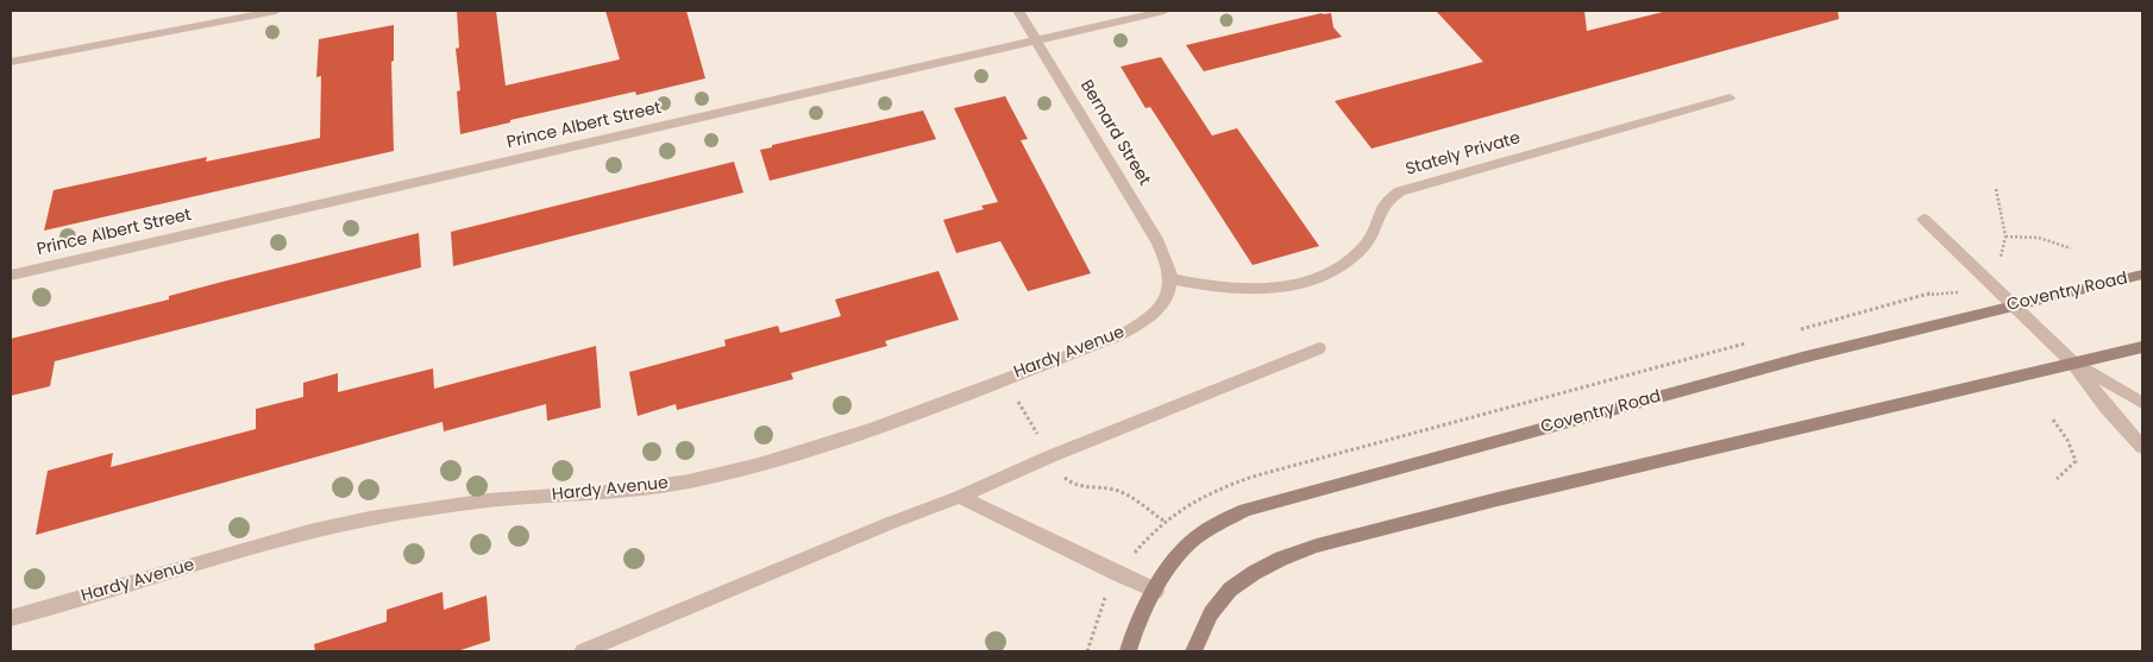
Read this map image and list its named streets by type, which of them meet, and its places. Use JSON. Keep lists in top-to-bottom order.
{
  "streets": {
    "main road": ["Coventry Road"],
    "street": [
      "Prince Albert Street",
      "Bernard Street",
      "Stately Private",
      "Hardy Avenue"
    ]
  },
  "crossings": [
    ["Prince Albert Street", "Bernard Street"],
    ["Bernard Street", "Stately Private"],
    ["Bernard Street", "Hardy Avenue"],
    ["Stately Private", "Hardy Avenue"]
  ]
}
